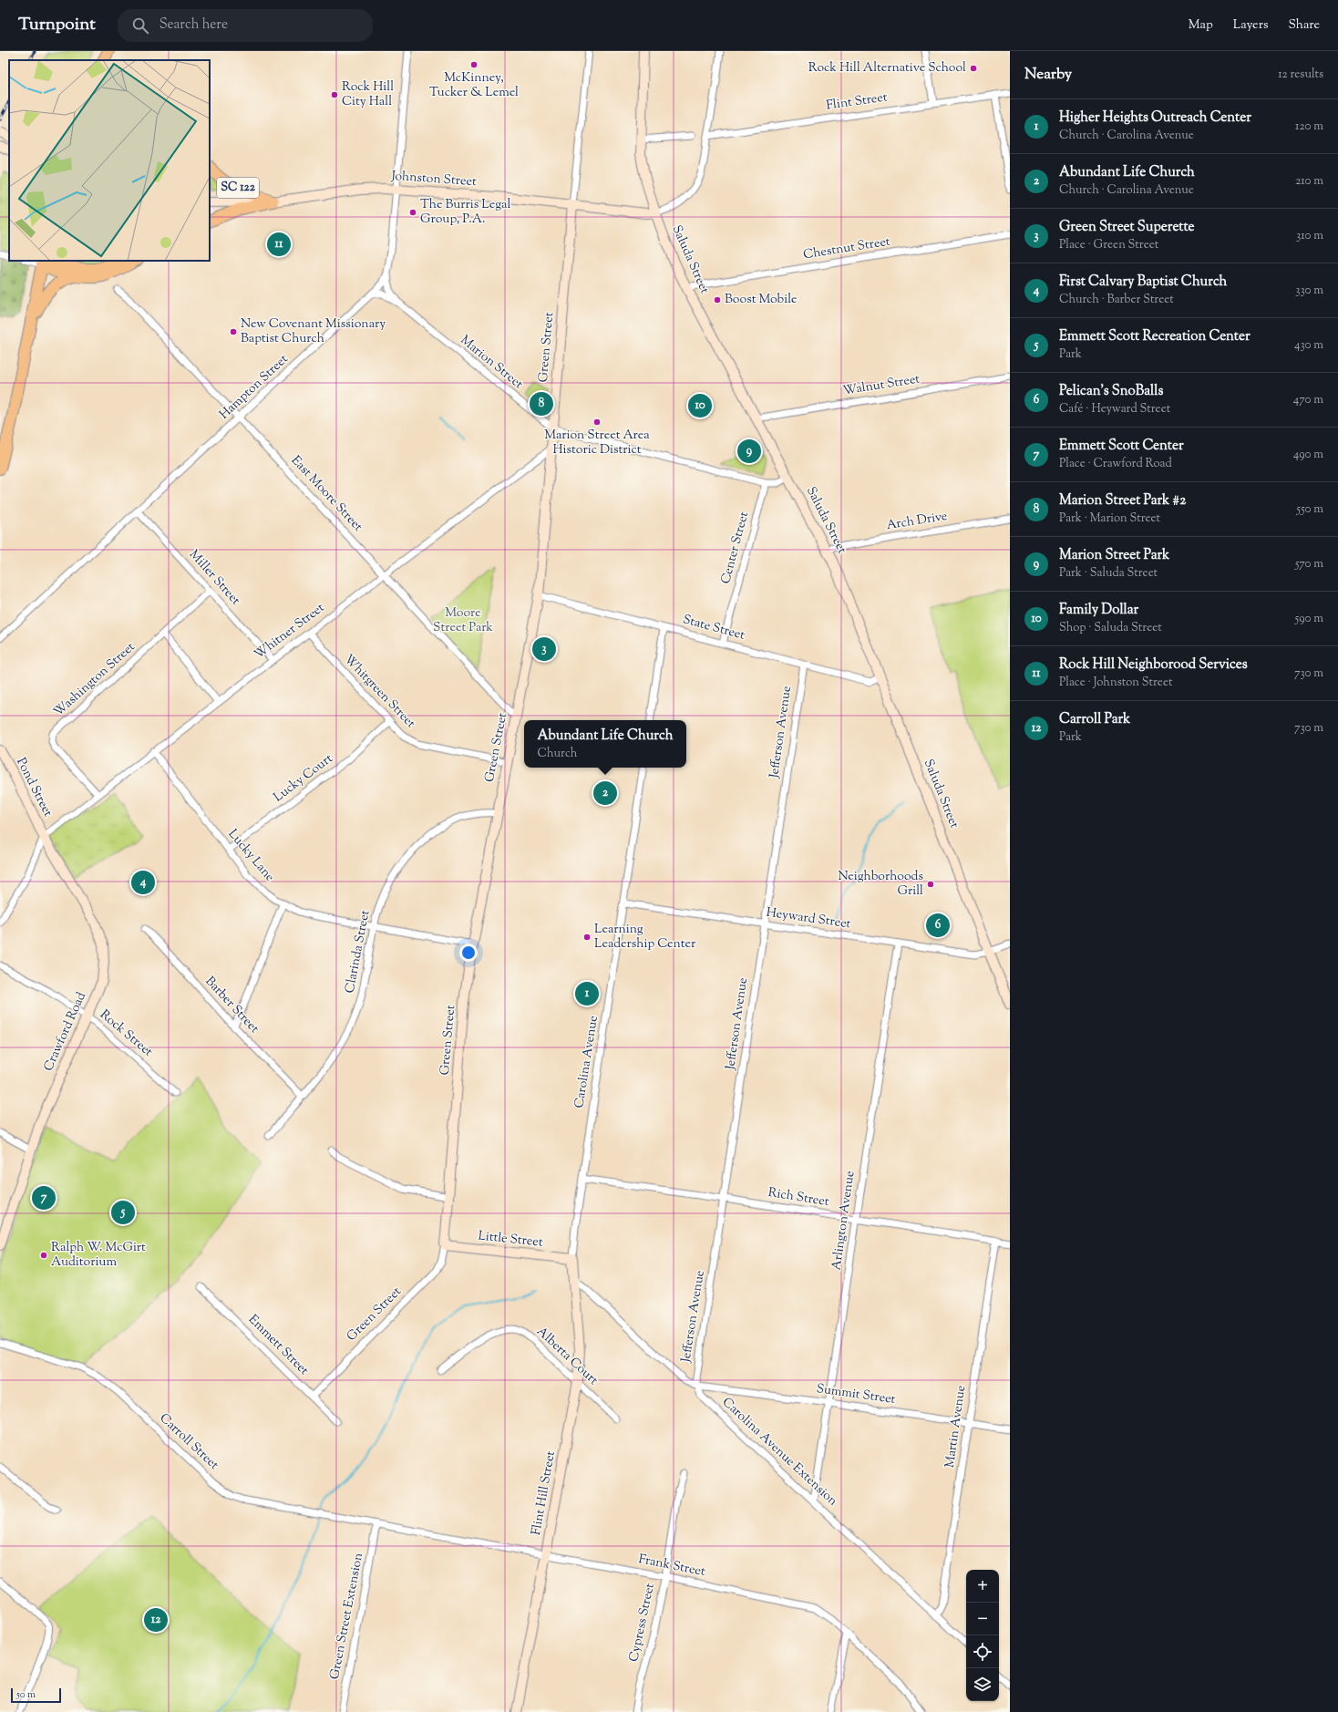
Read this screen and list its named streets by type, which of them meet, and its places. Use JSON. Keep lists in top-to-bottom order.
{
  "streets": {
    "main road": ["SC 122"],
    "street": [
      "Flint Street",
      "Johnston Street",
      "Chestnut Street",
      "Saluda Street",
      "Green Street",
      "Marion Street",
      "Walnut Street",
      "Hampton Street",
      "East Moore Street",
      "Arch Drive",
      "Center Street",
      "Miller Street",
      "State Street",
      "Whitner Street",
      "Washington Street",
      "Whitgreen Street",
      "Jefferson Avenue",
      "Lucky Court",
      "Pond Street",
      "Lucky Lane",
      "Heyward Street",
      "Clarinda Street",
      "Barber Street",
      "Crawford Road",
      "Rock Street",
      "Carolina Avenue",
      "Rich Street",
      "Arlington Avenue",
      "Little Street",
      "Emmett Street",
      "Alberta Court",
      "Summit Street",
      "Martin Avenue",
      "Carroll Street",
      "Carolina Avenue Extension",
      "Flint Hill Street",
      "Frank Street",
      "Green Street Extension",
      "Cypress Street"
    ]
  },
  "crossings": [
    ["Johnston Street", "SC 122"],
    ["Johnston Street", "Saluda Street"],
    ["Johnston Street", "Green Street"],
    ["Johnston Street", "Hampton Street"],
    ["Chestnut Street", "Saluda Street"],
    ["Saluda Street", "Walnut Street"],
    ["Saluda Street", "Arch Drive"],
    ["Saluda Street", "State Street"],
    ["Saluda Street", "Heyward Street"],
    ["Green Street", "Marion Street"],
    ["Green Street", "East Moore Street"],
    ["Green Street", "State Street"],
    ["Green Street", "Whitner Street"],
    ["Green Street", "Whitgreen Street"],
    ["Green Street", "Lucky Lane"],
    ["Green Street", "Clarinda Street"],
    ["Green Street", "Little Street"],
    ["Green Street", "Emmett Street"],
    ["Marion Street", "Hampton Street"],
    ["Marion Street", "Center Street"],
    ["Hampton Street", "East Moore Street"],
    ["Hampton Street", "Miller Street"],
    ["East Moore Street", "Whitner Street"],
    ["Center Street", "State Street"],
    ["Miller Street", "Whitner Street"],
    ["Miller Street", "Washington Street"],
    ["State Street", "Jefferson Avenue"],
    ["Whitner Street", "Washington Street"],
    ["Whitner Street", "Whitgreen Street"],
    ["Whitner Street", "Pond Street"],
    ["Whitner Street", "Lucky Lane"],
    ["Whitner Street", "Crawford Road"],
    ["Whitgreen Street", "Lucky Court"],
    ["Jefferson Avenue", "Heyward Street"],
    ["Jefferson Avenue", "Rich Street"],
    ["Jefferson Avenue", "Summit Street"],
    ["Jefferson Avenue", "Carolina Avenue Extension"],
    ["Lucky Court", "Lucky Lane"],
    ["Pond Street", "Crawford Road"],
    ["Lucky Lane", "Clarinda Street"],
    ["Heyward Street", "Carolina Avenue"],
    ["Heyward Street", "Arlington Avenue"],
    ["Clarinda Street", "Barber Street"],
    ["Crawford Road", "Rock Street"],
    ["Carolina Avenue", "Rich Street"],
    ["Carolina Avenue", "Little Street"],
    ["Carolina Avenue", "Flint Hill Street"],
    ["Rich Street", "Arlington Avenue"],
    ["Rich Street", "Martin Avenue"],
    ["Arlington Avenue", "Summit Street"],
    ["Arlington Avenue", "Carolina Avenue Extension"],
    ["Alberta Court", "Flint Hill Street"],
    ["Summit Street", "Martin Avenue"],
    ["Summit Street", "Carolina Avenue Extension"],
    ["Martin Avenue", "Carolina Avenue Extension"],
    ["Carroll Street", "Frank Street"],
    ["Carroll Street", "Green Street Extension"],
    ["Flint Hill Street", "Frank Street"],
    ["Frank Street", "Green Street Extension"],
    ["Frank Street", "Cypress Street"]
  ],
  "parks": ["Moore Street Park"],
  "places": [
    "McKinney, Tucker & Lemel",
    "Rock Hill Alternative School",
    "Rock Hill City Hall",
    "The Burris Legal Group, P.A.",
    "Boost Mobile",
    "New Covenant Missionary Baptist Church",
    "Marion Street Area Historic District",
    "Neighborhoods Grill",
    "Learning Leadership Center",
    "Ralph W. McGirt Auditorium"
  ],
  "scale_bar": "50 m",
  "page": {
    "header": "Turnpoint",
    "search": "Search here",
    "nav": ["Map", "Layers", "Share"],
    "heading": ["Nearby", "12 results"],
    "list": [
      {
        "mark": "1",
        "name": "Higher Heights Outreach Center",
        "note": "Church · Carolina Avenue",
        "value": "120 m"
      },
      {
        "mark": "2",
        "name": "Abundant Life Church",
        "note": "Church · Carolina Avenue",
        "value": "210 m"
      },
      {
        "mark": "3",
        "name": "Green Street Superette",
        "note": "Place · Green Street",
        "value": "310 m"
      },
      {
        "mark": "4",
        "name": "First Calvary Baptist Church",
        "note": "Church · Barber Street",
        "value": "330 m"
      },
      {
        "mark": "5",
        "name": "Emmett Scott Recreation Center",
        "note": "Park",
        "value": "430 m"
      },
      {
        "mark": "6",
        "name": "Pelican's SnoBalls",
        "note": "Café · Heyward Street",
        "value": "470 m"
      },
      {
        "mark": "7",
        "name": "Emmett Scott Center",
        "note": "Place · Crawford Road",
        "value": "490 m"
      },
      {
        "mark": "8",
        "name": "Marion Street Park #2",
        "note": "Park · Marion Street",
        "value": "550 m"
      },
      {
        "mark": "9",
        "name": "Marion Street Park",
        "note": "Park · Saluda Street",
        "value": "570 m"
      },
      {
        "mark": "10",
        "name": "Family Dollar",
        "note": "Shop · Saluda Street",
        "value": "590 m"
      },
      {
        "mark": "11",
        "name": "Rock Hill Neighborood Services",
        "note": "Place · Johnston Street",
        "value": "730 m"
      },
      {
        "mark": "12",
        "name": "Carroll Park",
        "note": "Park",
        "value": "730 m"
      }
    ],
    "pins": [
      "11",
      "8",
      "10",
      "9",
      "3",
      "2",
      "4",
      "6",
      "1",
      "7",
      "5",
      "12"
    ],
    "popup": ["Abundant Life Church", "Church"],
    "map_buttons": ["+", "−"],
    "scale": "50 m"
  }
}
